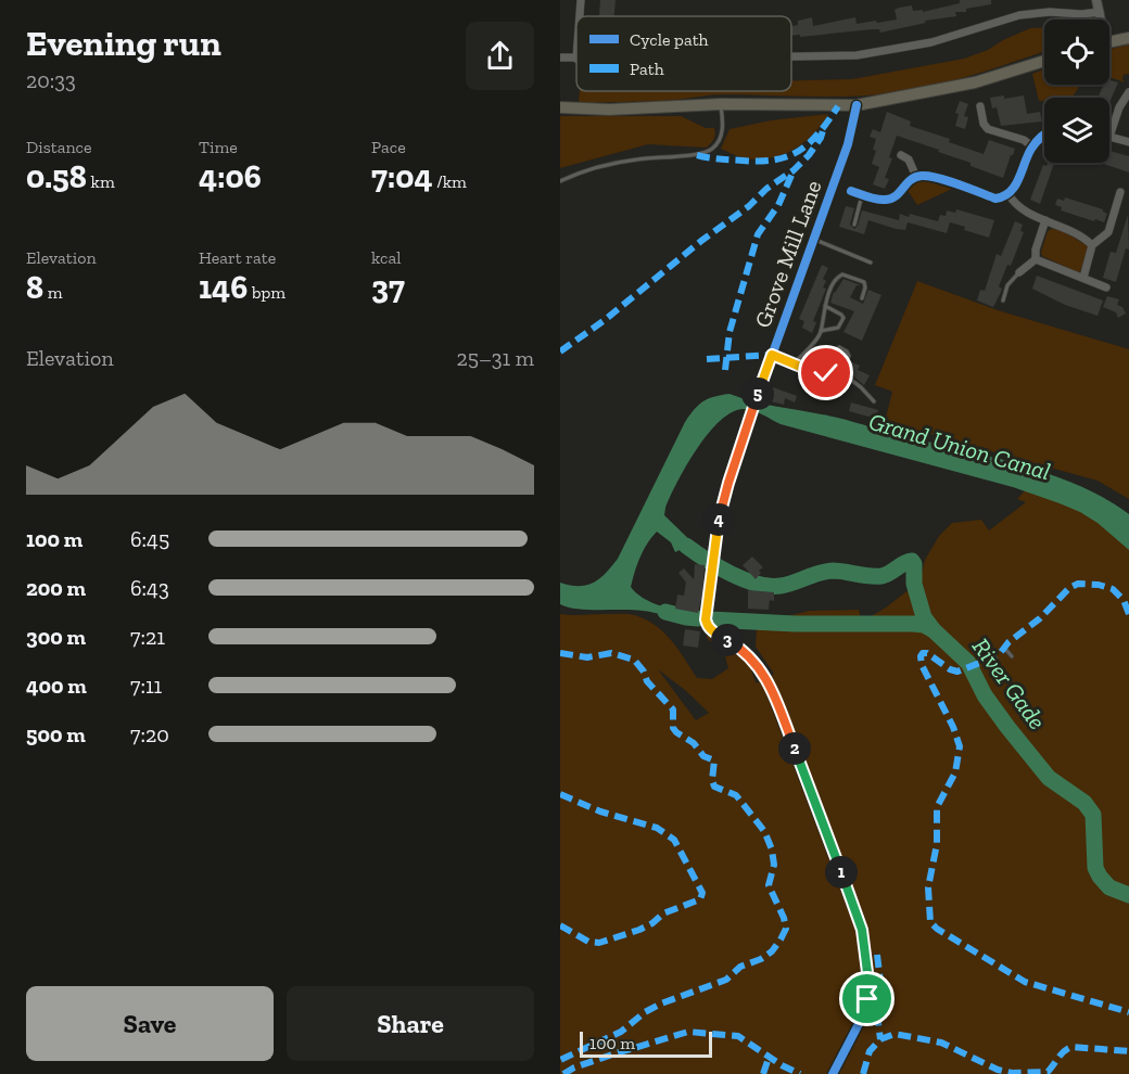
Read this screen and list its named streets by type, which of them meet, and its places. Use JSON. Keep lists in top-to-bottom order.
{
  "streets": {
    "street": ["Grove Mill Lane"]
  },
  "water": ["Grand Union Canal", "River Gade"],
  "legend": ["Cycle path", "Path"],
  "scale_bar": "100 m",
  "page": {
    "heading": ["Evening run", "20:33"],
    "stats": [
      ["Distance", "0.58 km"],
      ["Time", "4:06"],
      ["Pace", "7:04 /km"],
      ["Elevation", "8 m"],
      ["Heart rate", "146 bpm"],
      ["kcal", "37"]
    ],
    "chart": ["Elevation", "25–31 m"],
    "pins": [
      "5",
      "4",
      "3",
      "2",
      "1"
    ],
    "list": [
      {
        "name": "100 m",
        "note": "6:45"
      },
      {
        "name": "200 m",
        "note": "6:43"
      },
      {
        "name": "300 m",
        "note": "7:21"
      },
      {
        "name": "400 m",
        "note": "7:11"
      },
      {
        "name": "500 m",
        "note": "7:20"
      }
    ],
    "buttons": ["Save", "Share"],
    "scale": "100 m"
  }
}
